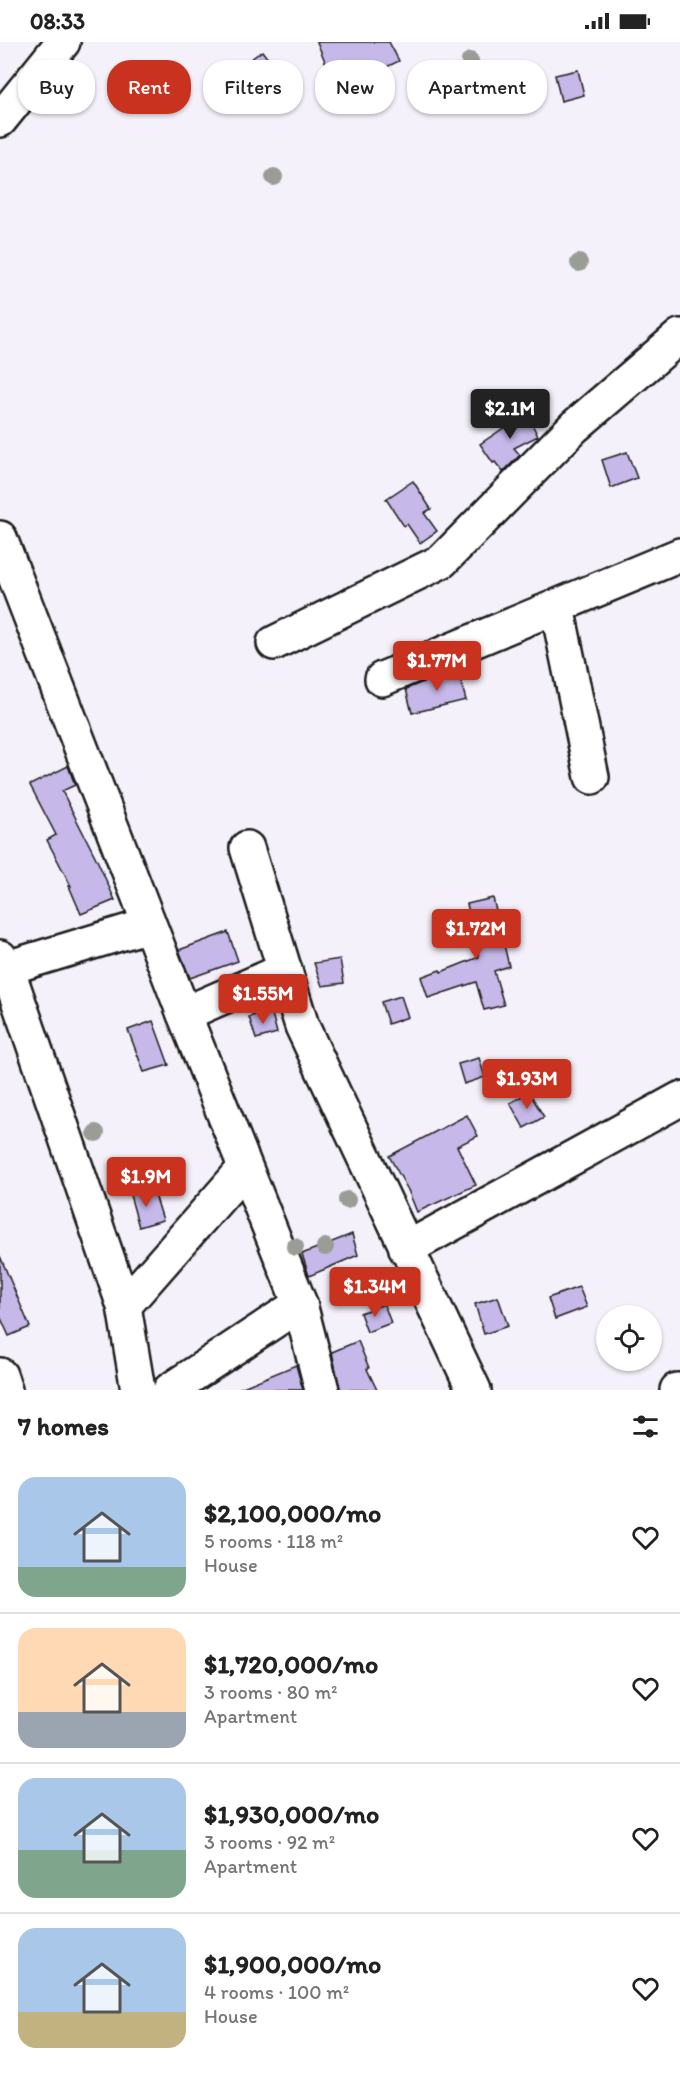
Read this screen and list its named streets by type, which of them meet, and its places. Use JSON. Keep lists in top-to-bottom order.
{
  "page": {
    "status": "08:33",
    "chip": [
      "Buy",
      "Rent",
      "Filters",
      "New",
      "Apartment"
    ],
    "price": [
      "$2.1M",
      "$1.77M",
      "$1.72M",
      "$1.55M",
      "$1.93M",
      "$1.9M",
      "$1.34M"
    ],
    "heading": "7 homes",
    "list": [
      {
        "name": "$2,100,000/mo",
        "note": "5 rooms · 118 m² · House"
      },
      {
        "name": "$1,720,000/mo",
        "note": "3 rooms · 80 m² · Apartment"
      },
      {
        "name": "$1,930,000/mo",
        "note": "3 rooms · 92 m² · Apartment"
      },
      {
        "name": "$1,900,000/mo",
        "note": "4 rooms · 100 m² · House"
      }
    ]
  }
}
